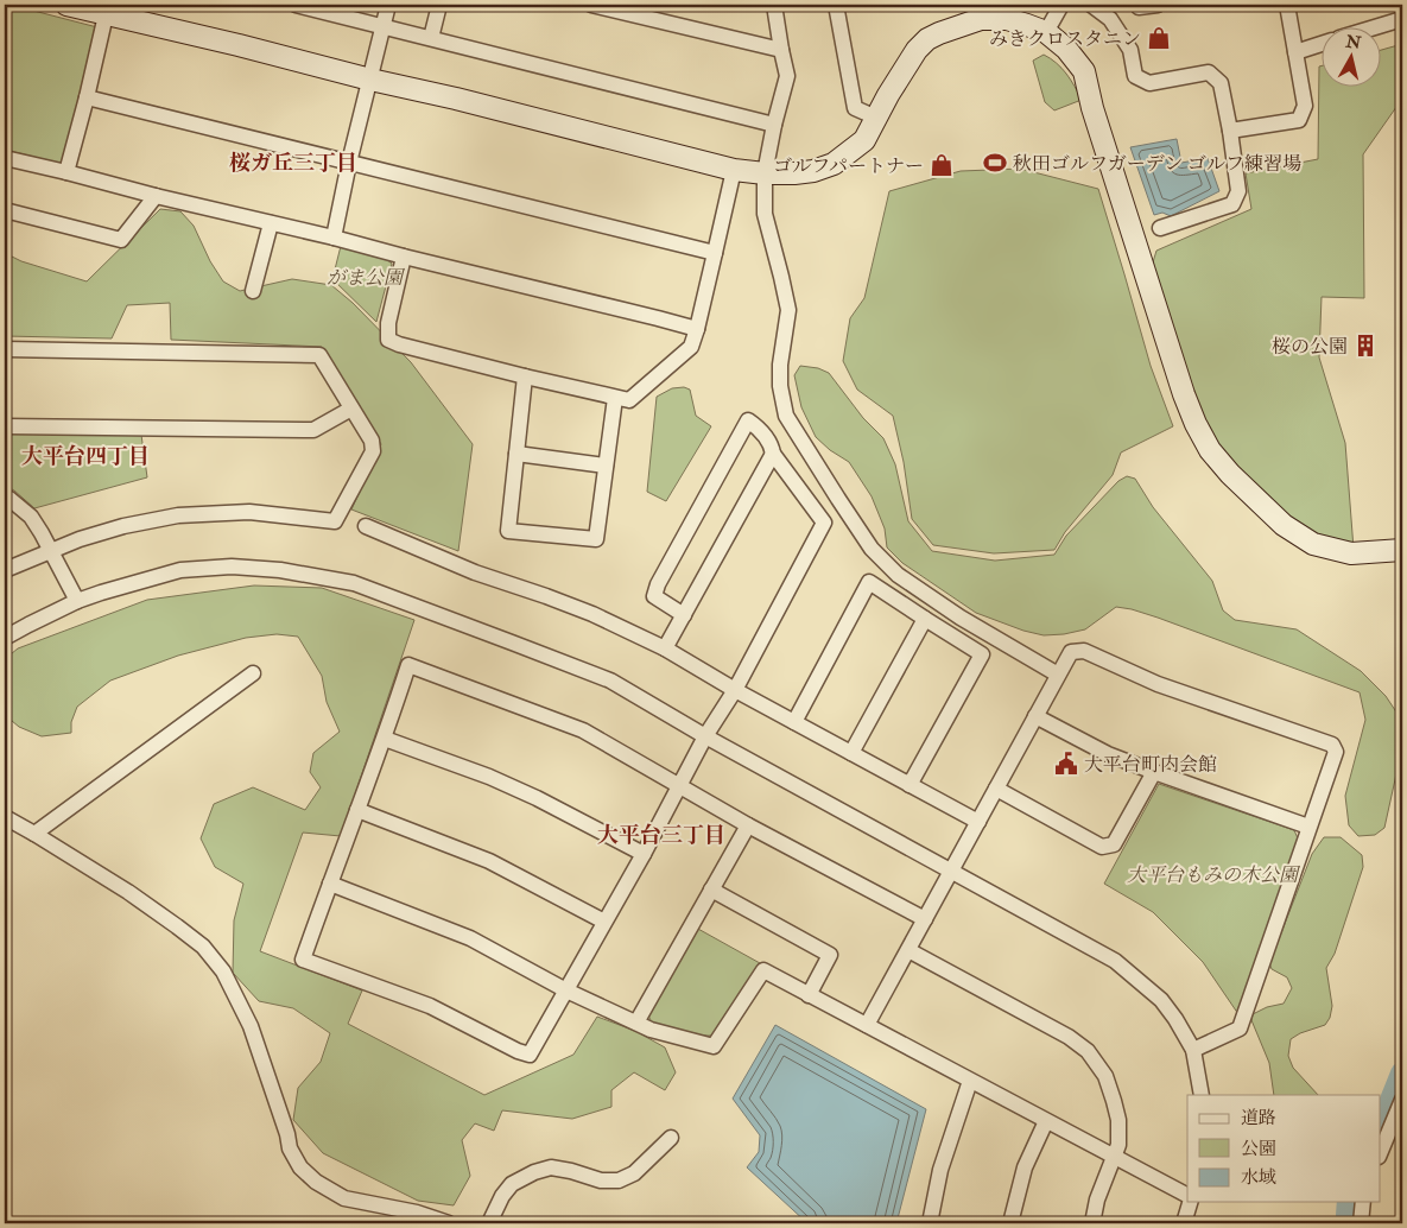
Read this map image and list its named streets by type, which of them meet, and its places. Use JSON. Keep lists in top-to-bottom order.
{
  "districts": ["桜ガ丘三丁目", "大平台四丁目", "大平台三丁目"],
  "parks": ["がま公園", "大平台もみの木公園"],
  "places": {
    "shop": ["みきクロスタニン", "ゴルフパートナー"],
    "sports": ["秋田ゴルフガーデン ゴルフ練習場"],
    "building": ["桜の公園"],
    "public building": ["大平台町内会館"]
  },
  "legend": ["道路", "公園", "水域"],
  "north": "top"
}
